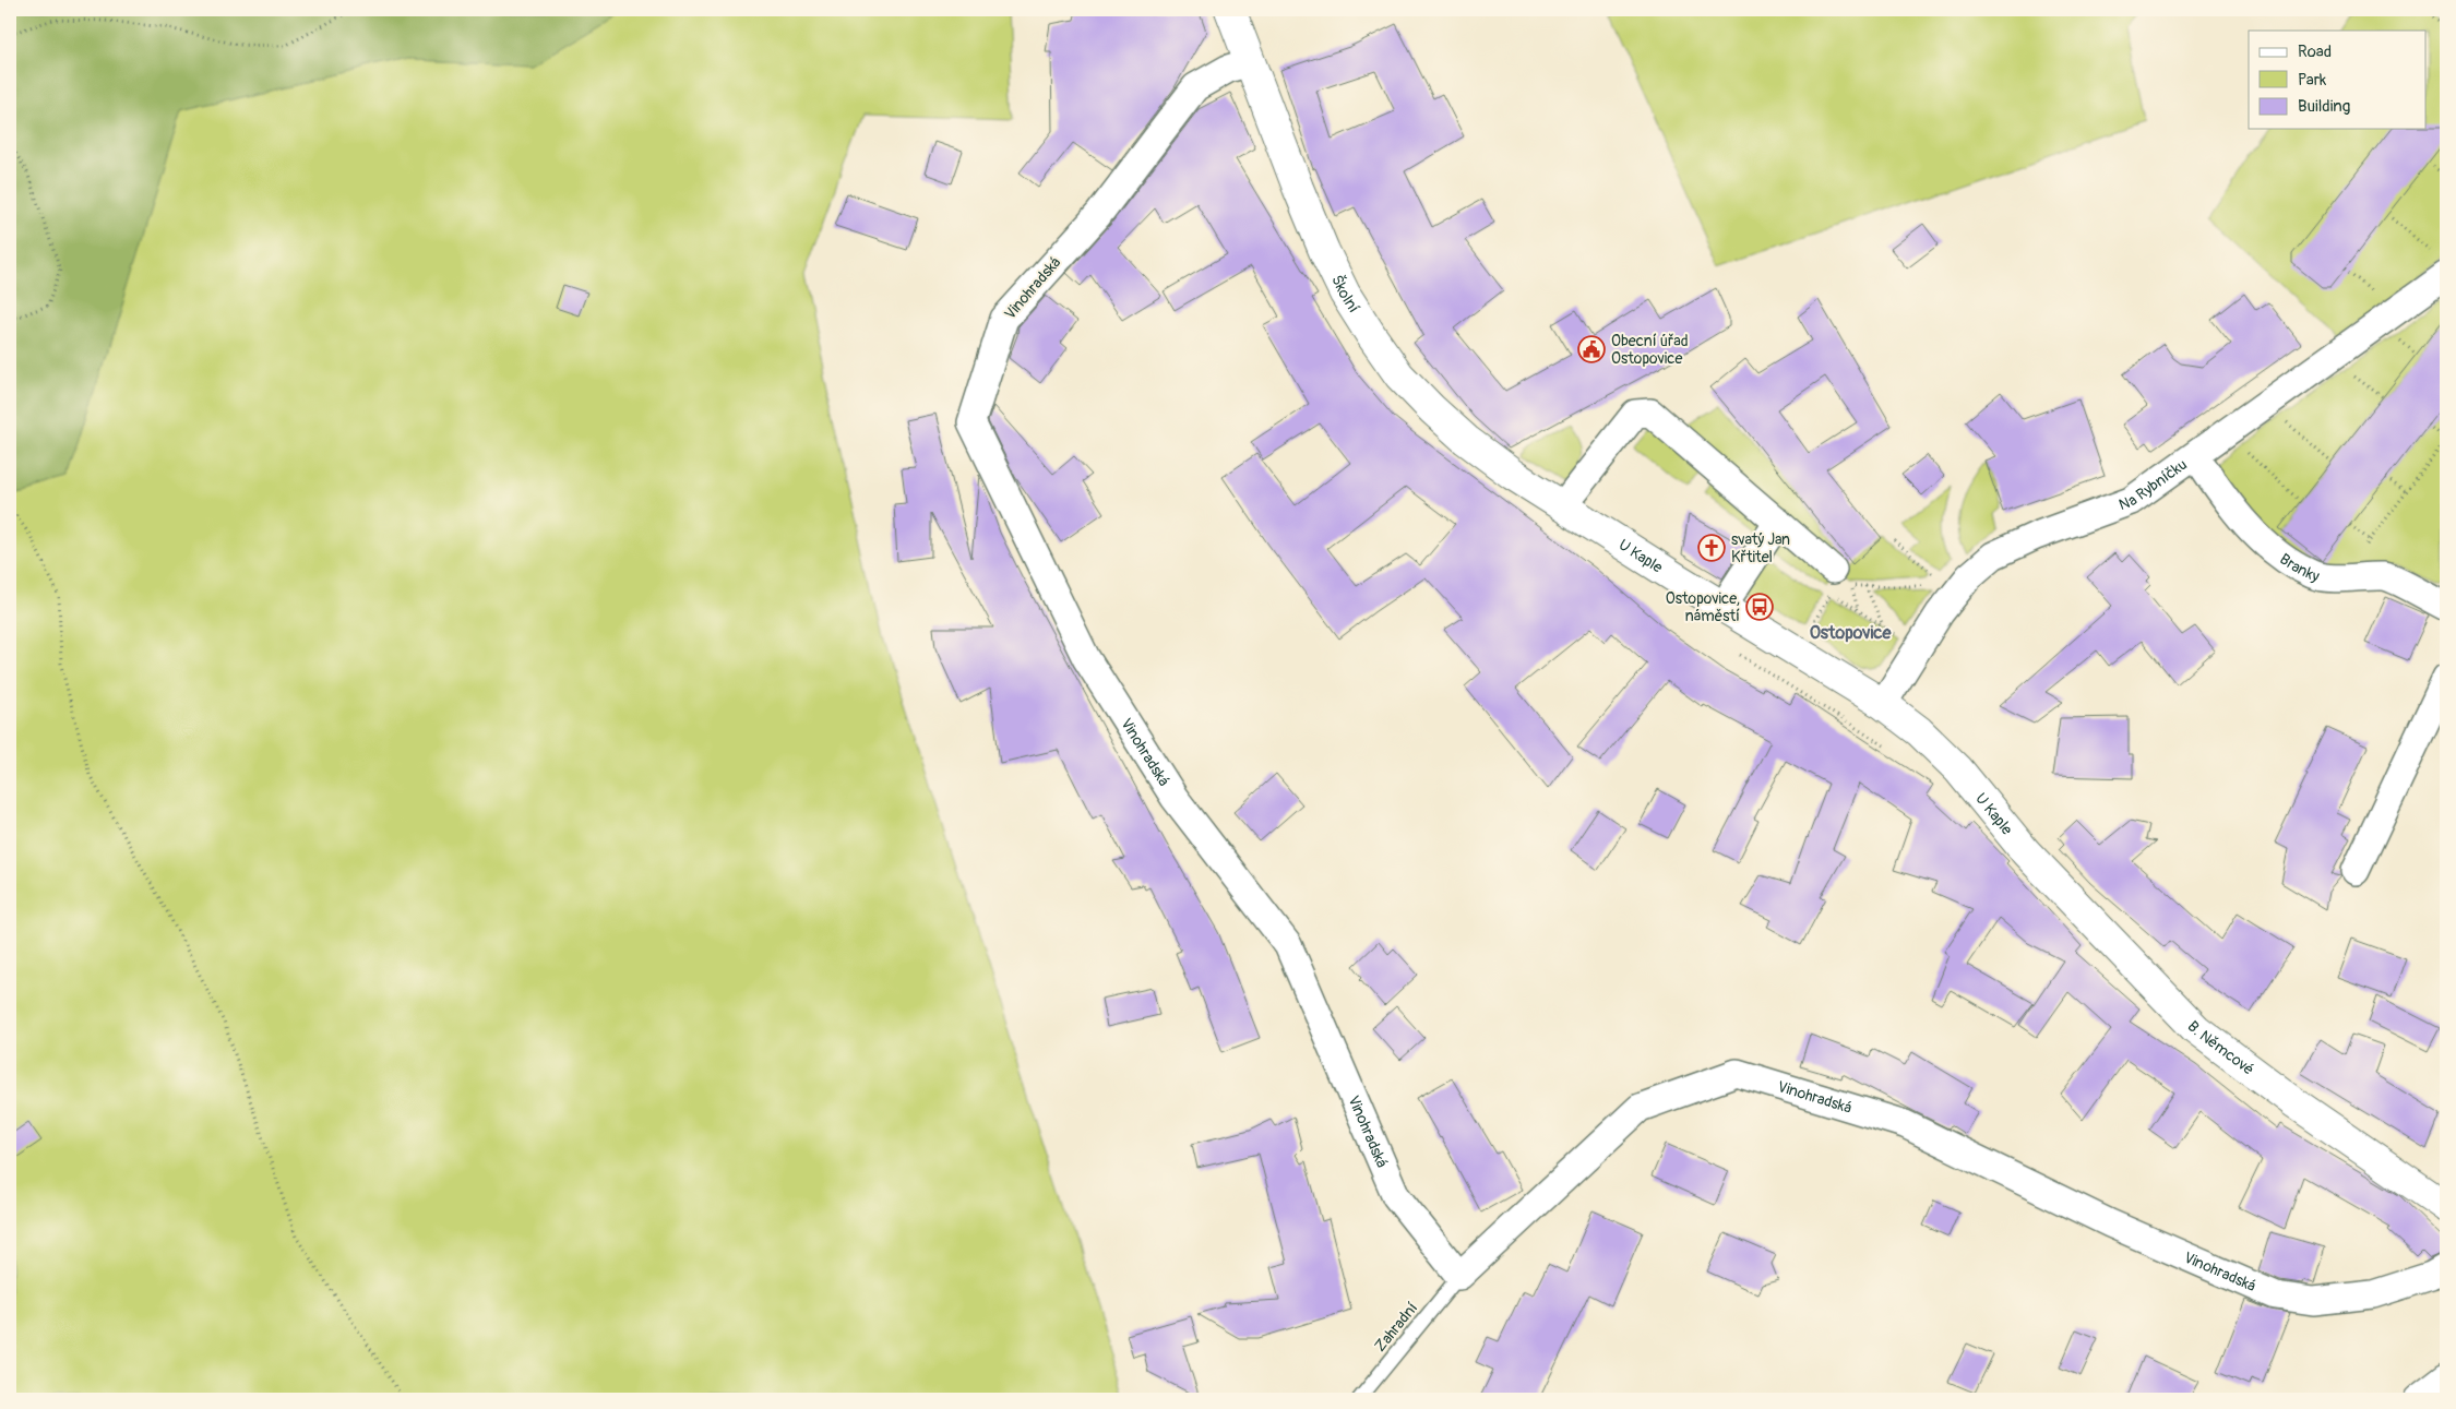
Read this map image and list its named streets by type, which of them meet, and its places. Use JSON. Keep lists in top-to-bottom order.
{
  "streets": {
    "street": [
      "Vinohradská",
      "Školní",
      "Na Rybníčku",
      "U Kaple",
      "Branky",
      "B. Němcové"
    ],
    "lane": ["Zahradní"]
  },
  "crossings": [
    ["Vinohradská", "Školní"],
    ["Vinohradská", "Zahradní"],
    ["Školní", "U Kaple"],
    ["Na Rybníčku", "U Kaple"],
    ["Na Rybníčku", "Branky"],
    ["U Kaple", "B. Němcové"]
  ],
  "districts": ["Ostopovice"],
  "places": {
    "public building": ["Obecní úřad Ostopovice"],
    "church": ["svatý Jan Křtitel"],
    "bus stop": ["Ostopovice, náměstí"]
  },
  "legend": ["Road", "Park", "Building"]
}
